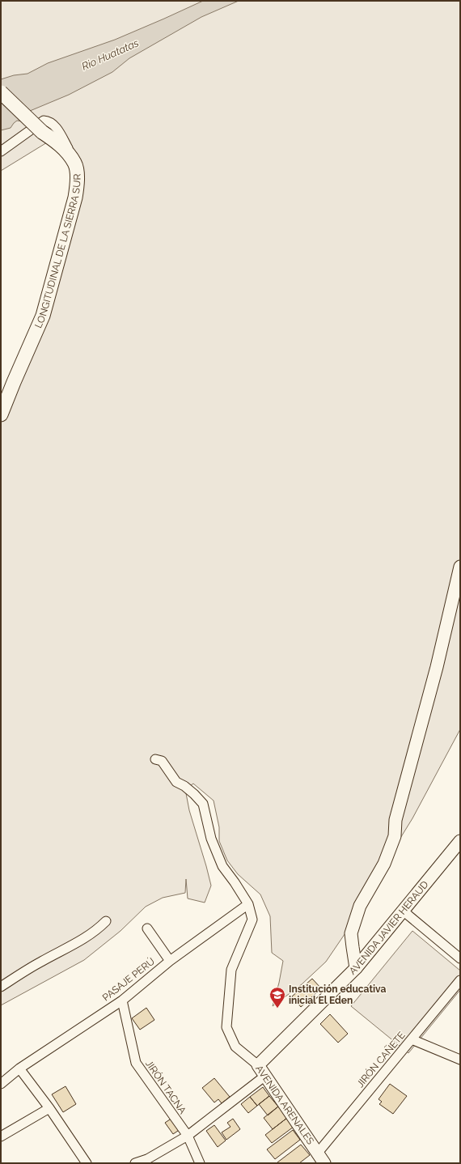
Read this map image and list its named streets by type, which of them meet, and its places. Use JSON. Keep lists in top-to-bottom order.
{
  "streets": {
    "main road": ["LONGITUDINAL DE LA SIERRA SUR", "AVENIDA JAVIER HERAUD", "AVENIDA ARENALES"],
    "street": ["PASAJE PERÚ", "JIRÓN CAÑETE", "JIRÓN TACNA"]
  },
  "crossings": [
    ["AVENIDA JAVIER HERAUD", "AVENIDA ARENALES"],
    ["PASAJE PERÚ", "JIRÓN TACNA"],
    ["PASAJE PERÚ", "AVENIDA ARENALES"],
    ["JIRÓN CAÑETE", "AVENIDA ARENALES"]
  ],
  "water": ["Rio Huatatas"],
  "places": {
    "school or university": ["Institución educativa inicial El Eden"]
  }
}
